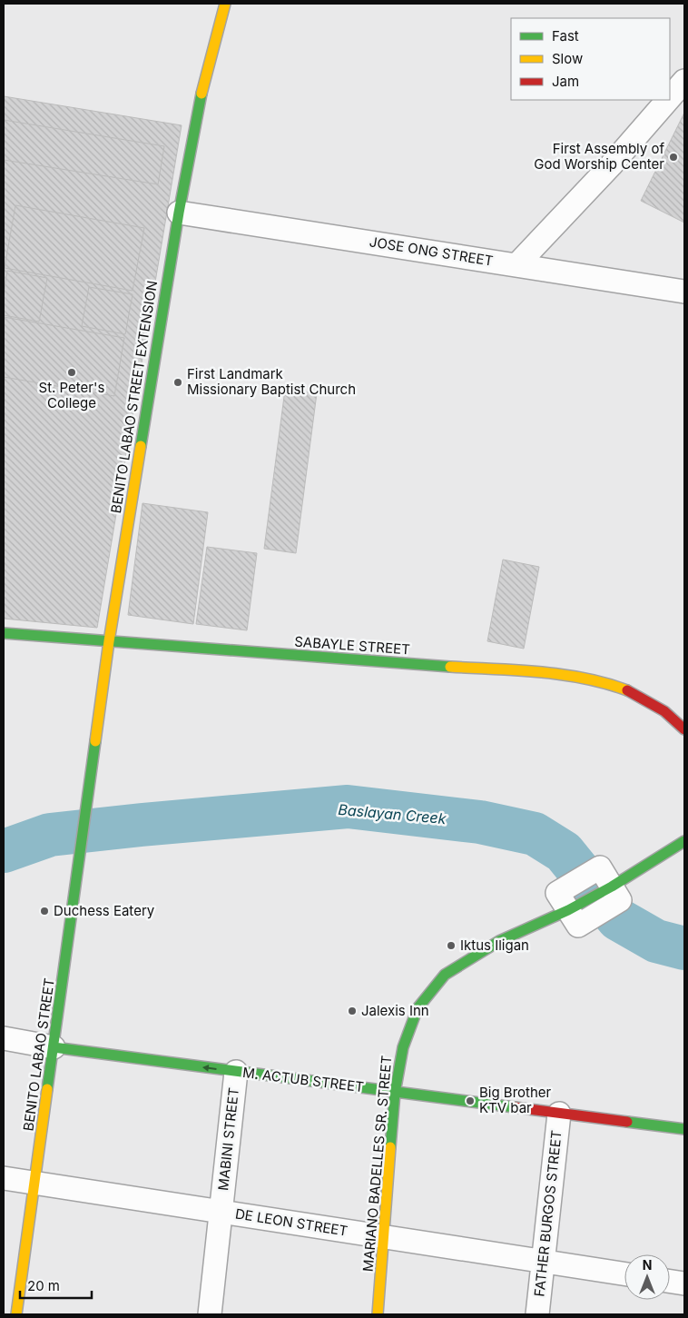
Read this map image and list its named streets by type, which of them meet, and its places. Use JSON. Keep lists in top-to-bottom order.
{
  "streets": {
    "street": [
      "JOSE ONG STREET",
      "BENITO LABAO STREET EXTENSION",
      "SABAYLE STREET",
      "BENITO LABAO STREET",
      "M. ACTUB STREET",
      "MABINI STREET",
      "MARIANO BADELLES SR. STREET",
      "FATHER BURGOS STREET",
      "DE LEON STREET"
    ]
  },
  "crossings": [
    ["JOSE ONG STREET", "BENITO LABAO STREET EXTENSION"],
    ["BENITO LABAO STREET EXTENSION", "SABAYLE STREET"],
    ["BENITO LABAO STREET EXTENSION", "BENITO LABAO STREET"],
    ["BENITO LABAO STREET", "M. ACTUB STREET"],
    ["BENITO LABAO STREET", "DE LEON STREET"],
    ["M. ACTUB STREET", "MABINI STREET"],
    ["M. ACTUB STREET", "MARIANO BADELLES SR. STREET"],
    ["M. ACTUB STREET", "FATHER BURGOS STREET"],
    ["MABINI STREET", "DE LEON STREET"],
    ["MARIANO BADELLES SR. STREET", "DE LEON STREET"],
    ["FATHER BURGOS STREET", "DE LEON STREET"]
  ],
  "water": ["Baslayan Creek"],
  "places": [
    "First Assembly of God Worship Center",
    "St. Peter's College",
    "First Landmark Missionary Baptist Church",
    "Duchess Eatery",
    "Iktus Iligan",
    "Jalexis Inn",
    "Big Brother KTV bar"
  ],
  "legend": ["Fast", "Slow", "Jam"],
  "scale_bar": "20 m",
  "north": "top"
}
